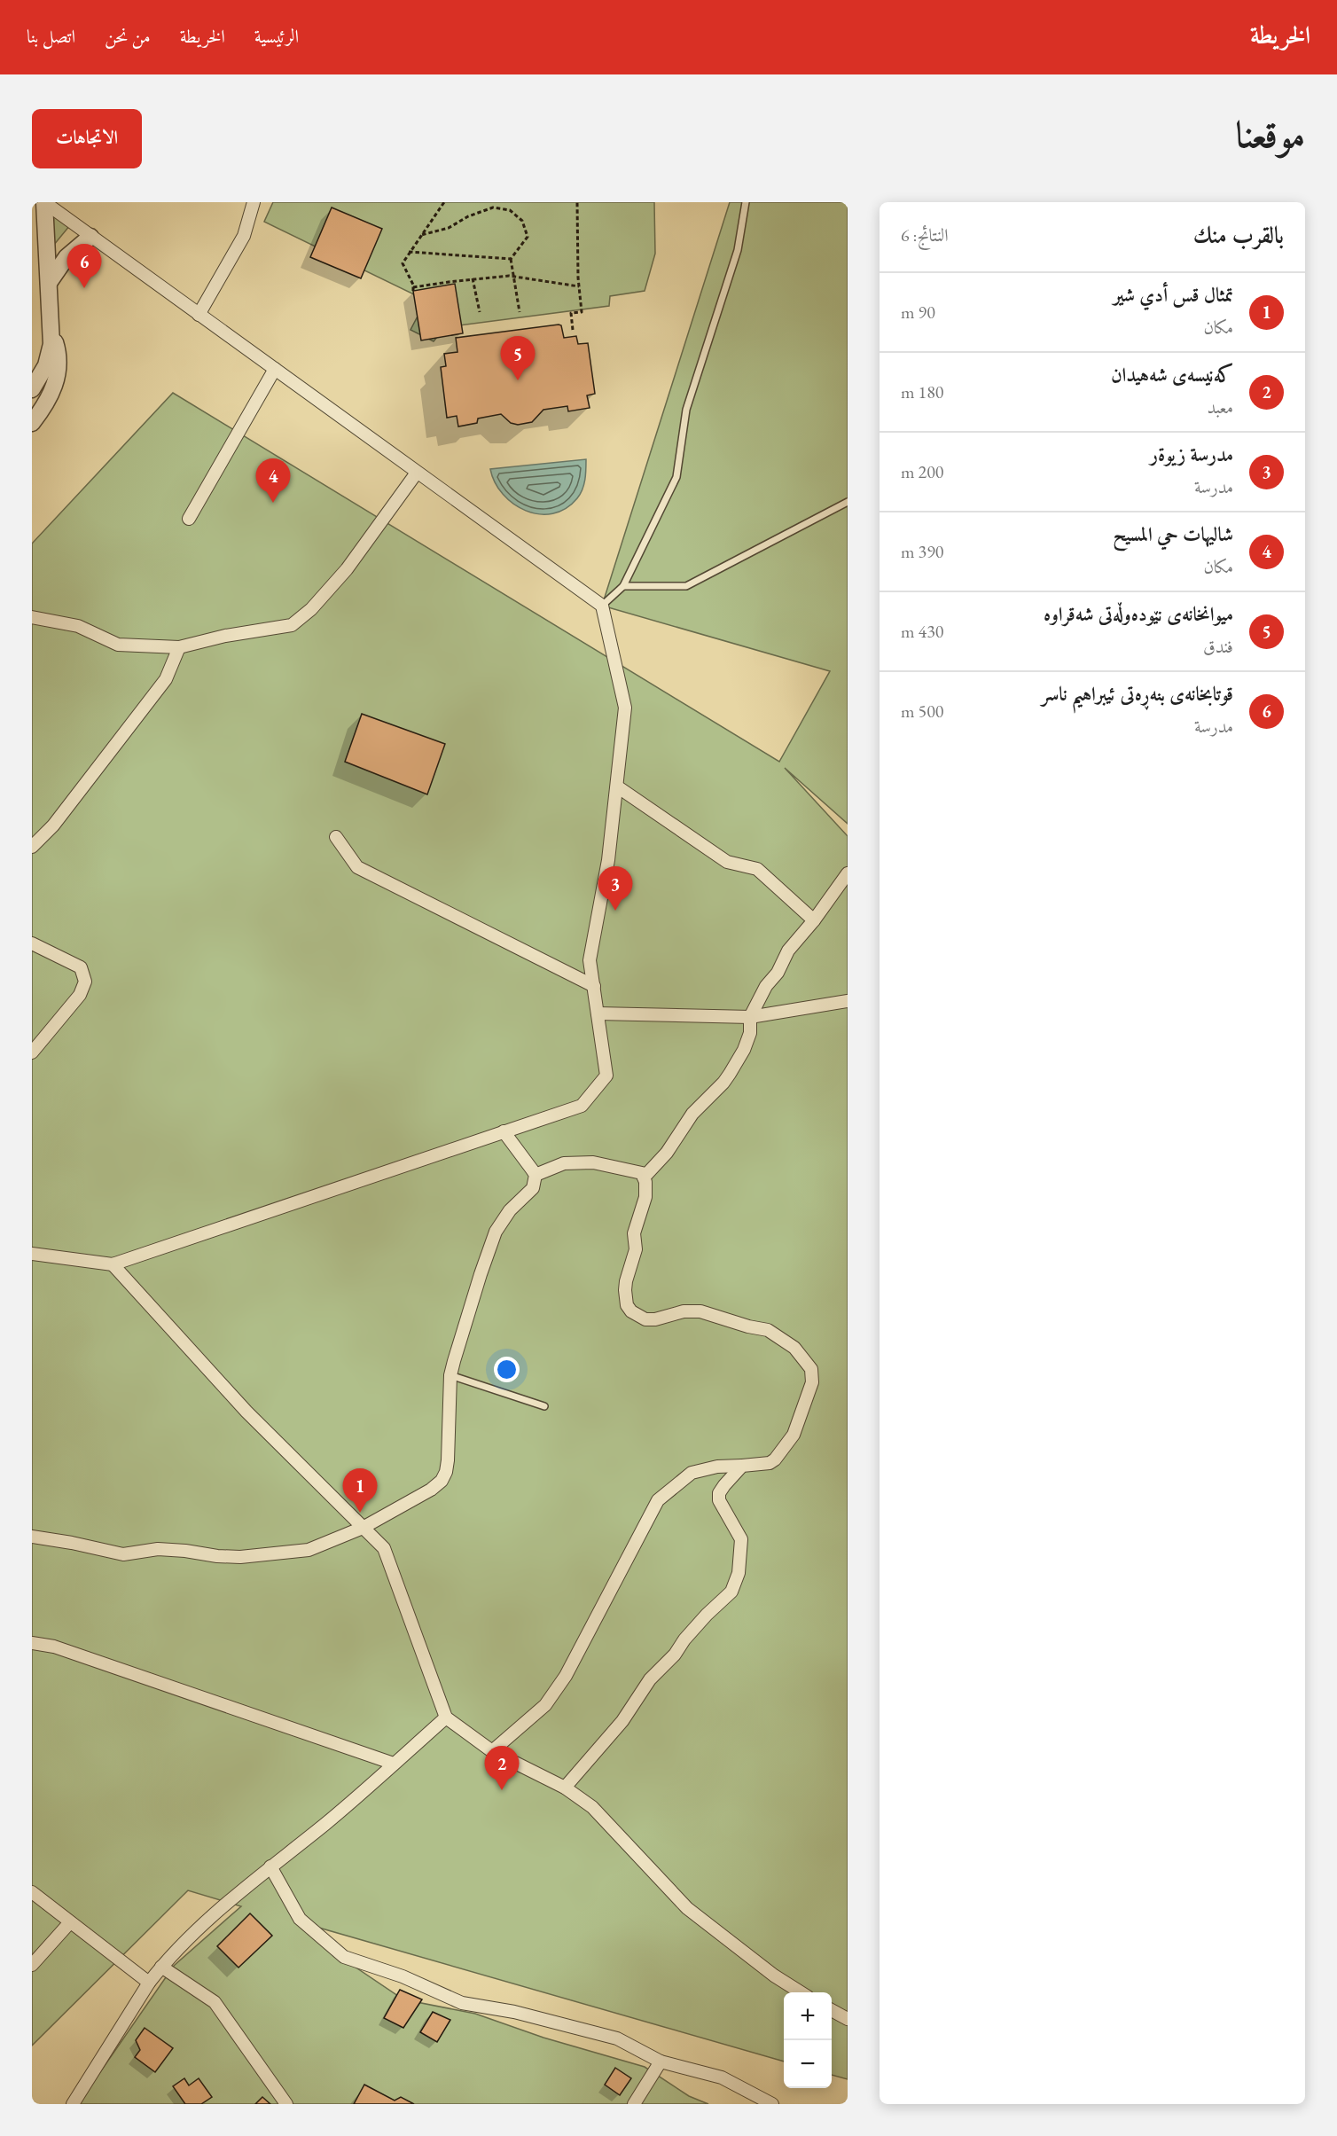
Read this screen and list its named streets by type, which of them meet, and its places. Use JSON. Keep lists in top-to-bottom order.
{
  "page": {
    "header": "الخريطة",
    "nav": [
      "الرئيسية",
      "الخريطة",
      "من نحن",
      "اتصل بنا"
    ],
    "title": "موقعنا",
    "buttons": "الاتجاهات",
    "heading": ["بالقرب منك", "النتائج: 6"],
    "pins": [
      "6",
      "5",
      "4",
      "3",
      "1",
      "2"
    ],
    "list": [
      {
        "mark": "1",
        "name": "تمثال قس أدي شير",
        "note": "مكان",
        "value": "90 m"
      },
      {
        "mark": "2",
        "name": "کەنیسەی شەهیدان",
        "note": "معبد",
        "value": "180 m"
      },
      {
        "mark": "3",
        "name": "مدرسة زيوةر",
        "note": "مدرسة",
        "value": "200 m"
      },
      {
        "mark": "4",
        "name": "شاليهات حي المسيح",
        "note": "مكان",
        "value": "390 m"
      },
      {
        "mark": "5",
        "name": "میوانخانەی نێودەوڵەتی شەقراوە",
        "note": "فندق",
        "value": "430 m"
      },
      {
        "mark": "6",
        "name": "قوتابخانەی بنەڕەتی ئیبراهیم ناسر",
        "note": "مدرسة",
        "value": "500 m"
      }
    ],
    "map_buttons": ["+", "−"]
  }
}
